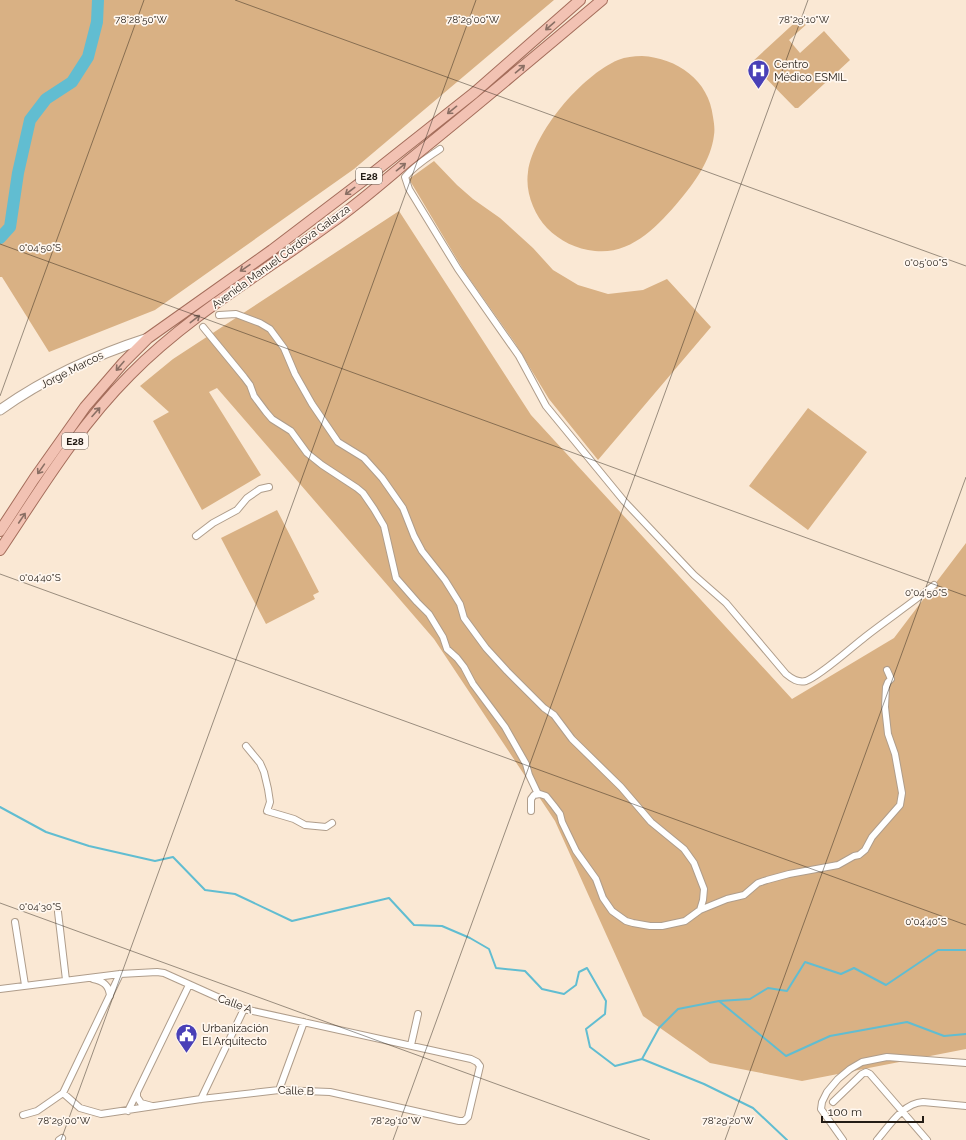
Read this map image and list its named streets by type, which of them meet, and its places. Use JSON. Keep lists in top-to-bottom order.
{
  "streets": {
    "main road": ["E28", "Avenida Manuel Córdova Galarza", "Jorge Marcos"],
    "street": ["Calle A", "Calle B"]
  },
  "crossings": [
    ["Avenida Manuel Córdova Galarza", "Jorge Marcos"],
    ["Calle A", "Calle B"]
  ],
  "places": {
    "hospital": ["Centro Médico ESMIL"],
    "public building": ["Urbanización El Arquitecto"]
  },
  "scale_bar": "100 m",
  "coordinates": [
    "78°28'50\"W",
    "78°29'00\"W",
    "78°29'10\"W",
    "0°04'50\"S",
    "0°05'00\"S",
    "0°04'40\"S",
    "0°04'30\"S",
    "78°29'20\"W"
  ]
}
